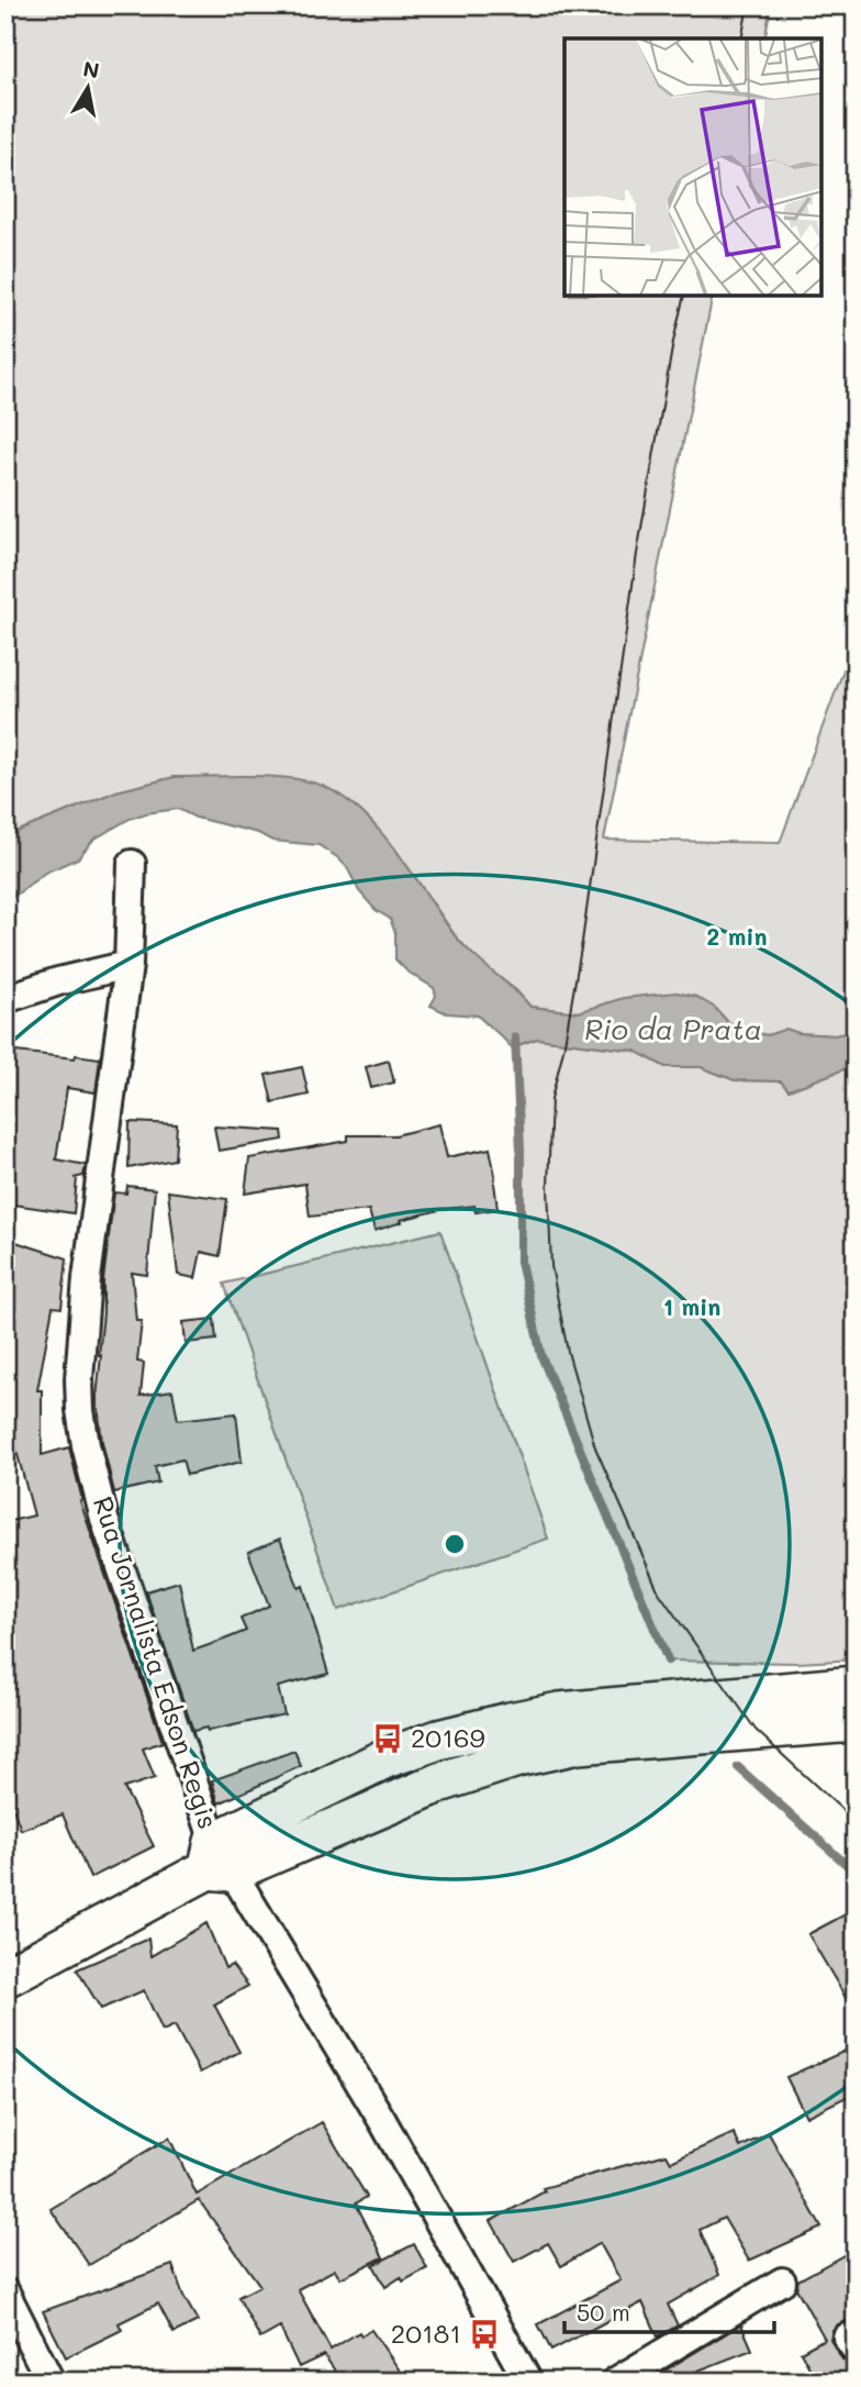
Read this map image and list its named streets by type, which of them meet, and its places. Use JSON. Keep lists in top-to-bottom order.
{
  "streets": {
    "street": ["Rua Jornalista Edson Regis"]
  },
  "water": ["Rio da Prata"],
  "places": {
    "bus stop": ["20169", "20181"]
  },
  "scale_bar": "50 m",
  "north": "top",
  "rings": ["2 min", "1 min"]
}
